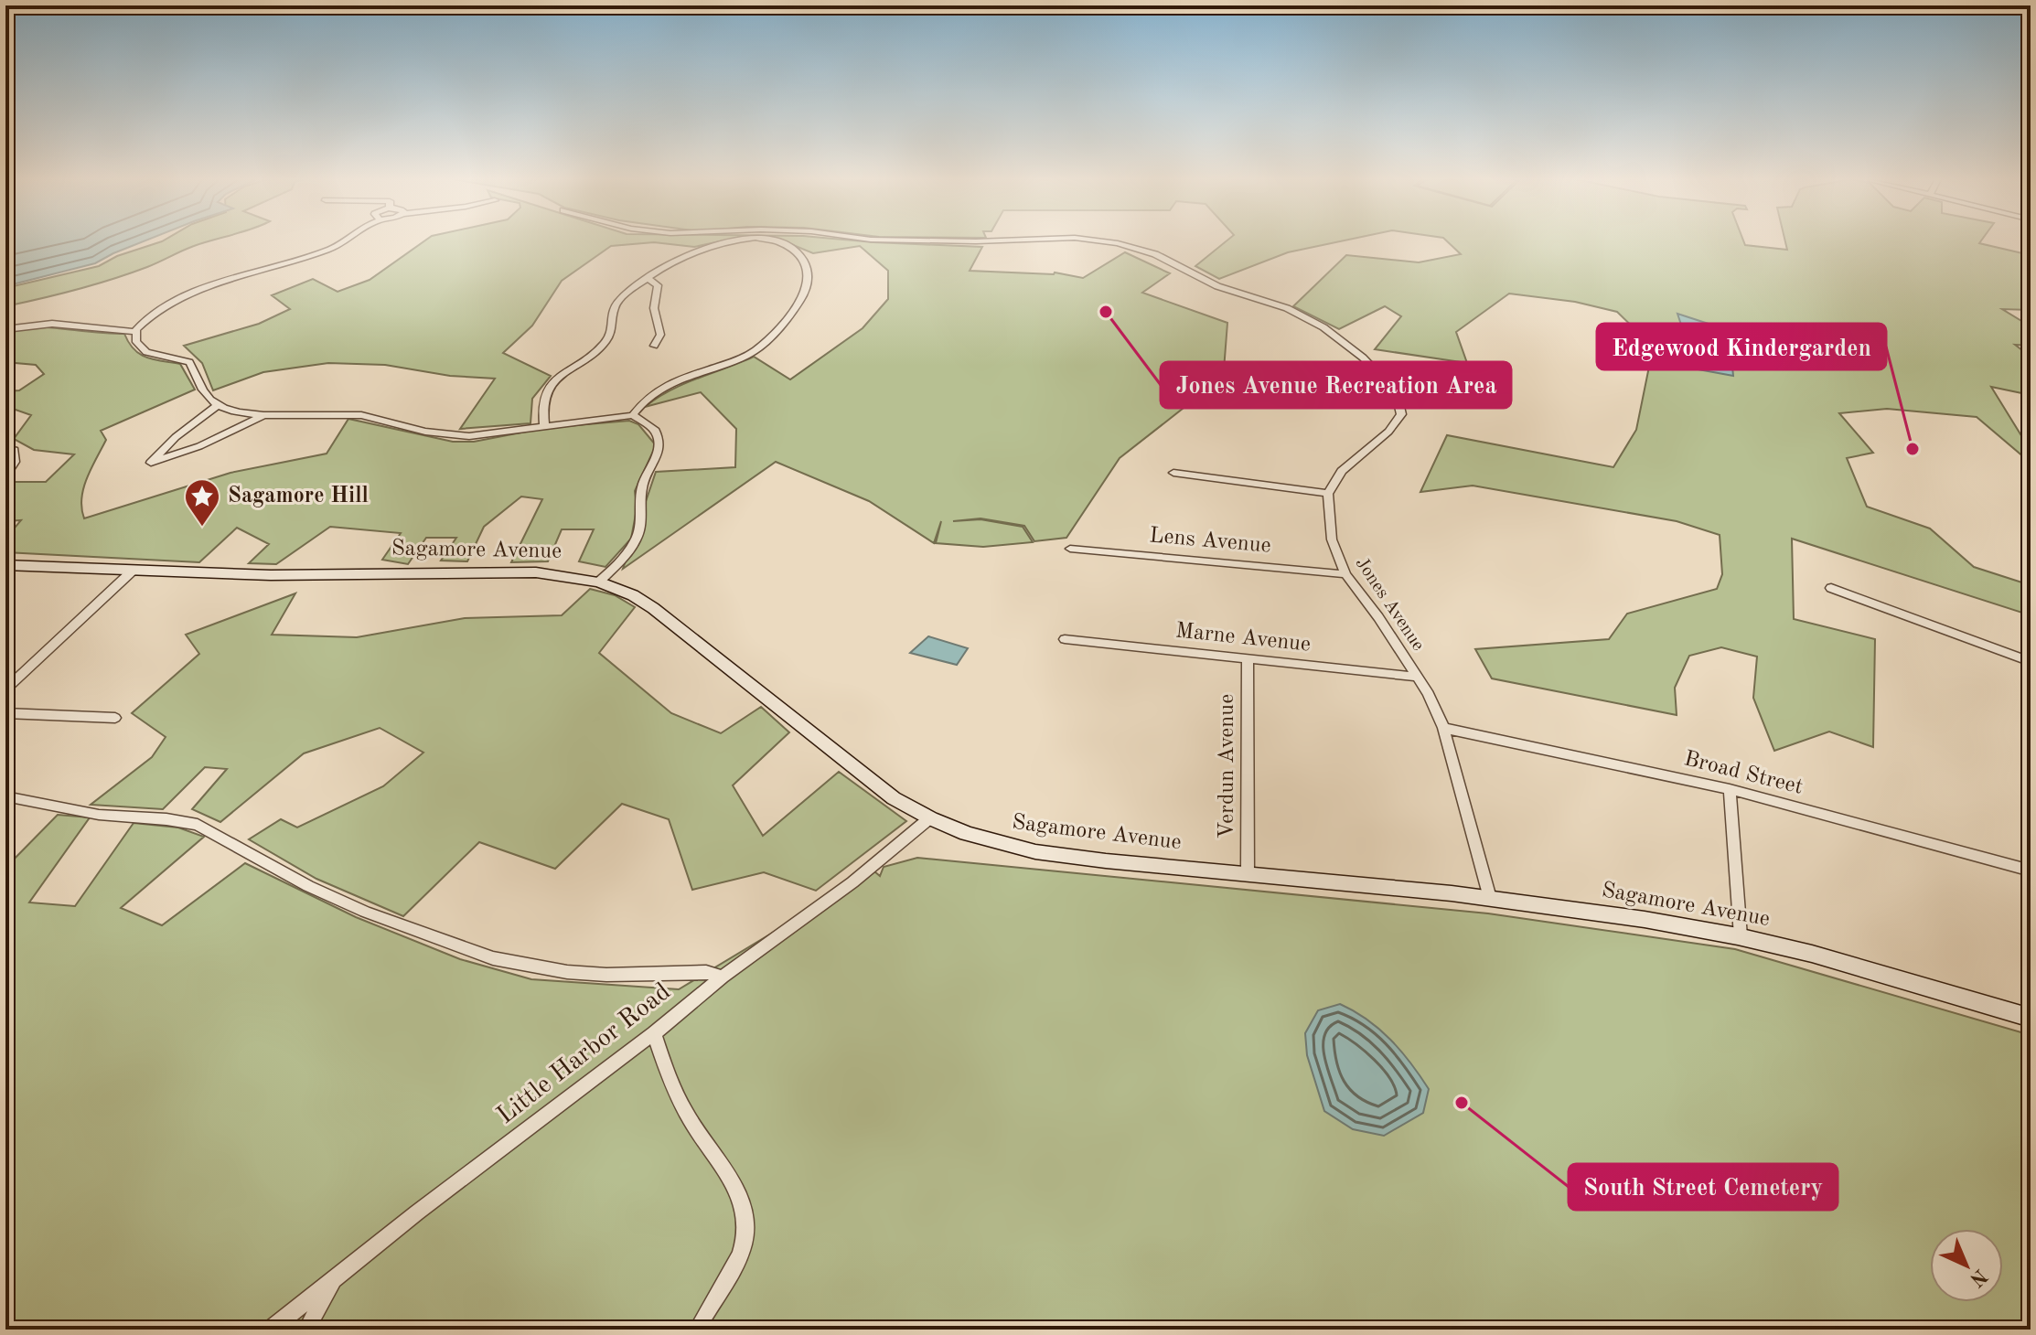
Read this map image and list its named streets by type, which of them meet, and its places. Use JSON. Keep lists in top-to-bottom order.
{
  "streets": {
    "main road": ["Sagamore Avenue"],
    "street": [
      "Lens Avenue",
      "Jones Avenue",
      "Marne Avenue",
      "Verdun Avenue",
      "Broad Street",
      "Little Harbor Road"
    ]
  },
  "crossings": [
    ["Lens Avenue", "Jones Avenue"],
    ["Sagamore Avenue", "Jones Avenue"],
    ["Sagamore Avenue", "Verdun Avenue"],
    ["Sagamore Avenue", "Little Harbor Road"],
    ["Jones Avenue", "Marne Avenue"],
    ["Jones Avenue", "Broad Street"],
    ["Marne Avenue", "Verdun Avenue"]
  ],
  "places": {
    "other": ["Jones Avenue Recreation Area", "Edgewood Kindergarden", "South Street Cemetery"],
    "place": ["Sagamore Hill"]
  },
  "north": "bottom right"
}
